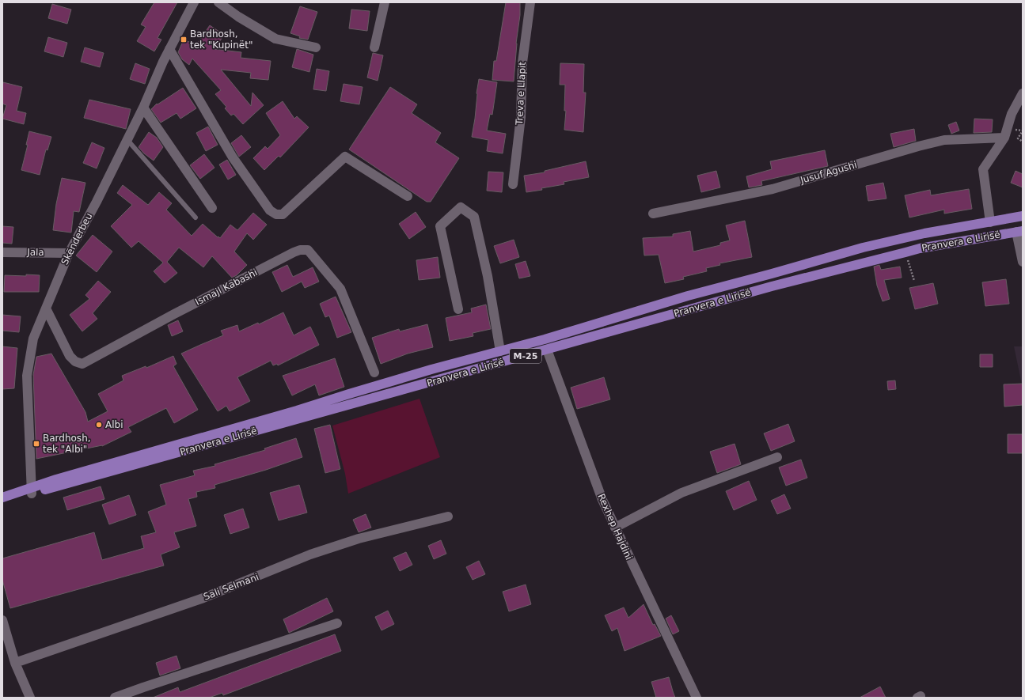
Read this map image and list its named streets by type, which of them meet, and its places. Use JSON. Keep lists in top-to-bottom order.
{
  "streets": {
    "main road": ["Pranvera e Lirisë", "M-25"],
    "street": [
      "Treva e Llapit",
      "Jusuf Agushi",
      "Skënderbeu",
      "Jala",
      "Ismajl Kabashi",
      "Rexhep Hajdini",
      "Sali Selmani"
    ]
  },
  "crossings": [
    ["Skënderbeu", "Pranvera e Lirisë"],
    ["Skënderbeu", "Jala"],
    ["Skënderbeu", "Ismajl Kabashi"],
    ["Pranvera e Lirisë", "Rexhep Hajdini"]
  ],
  "places": {
    "transit": ["Bardhosh, tek \"Kupinët\"", "Bardhosh, tek \"Albi\""],
    "other": ["Albi"]
  }
}
